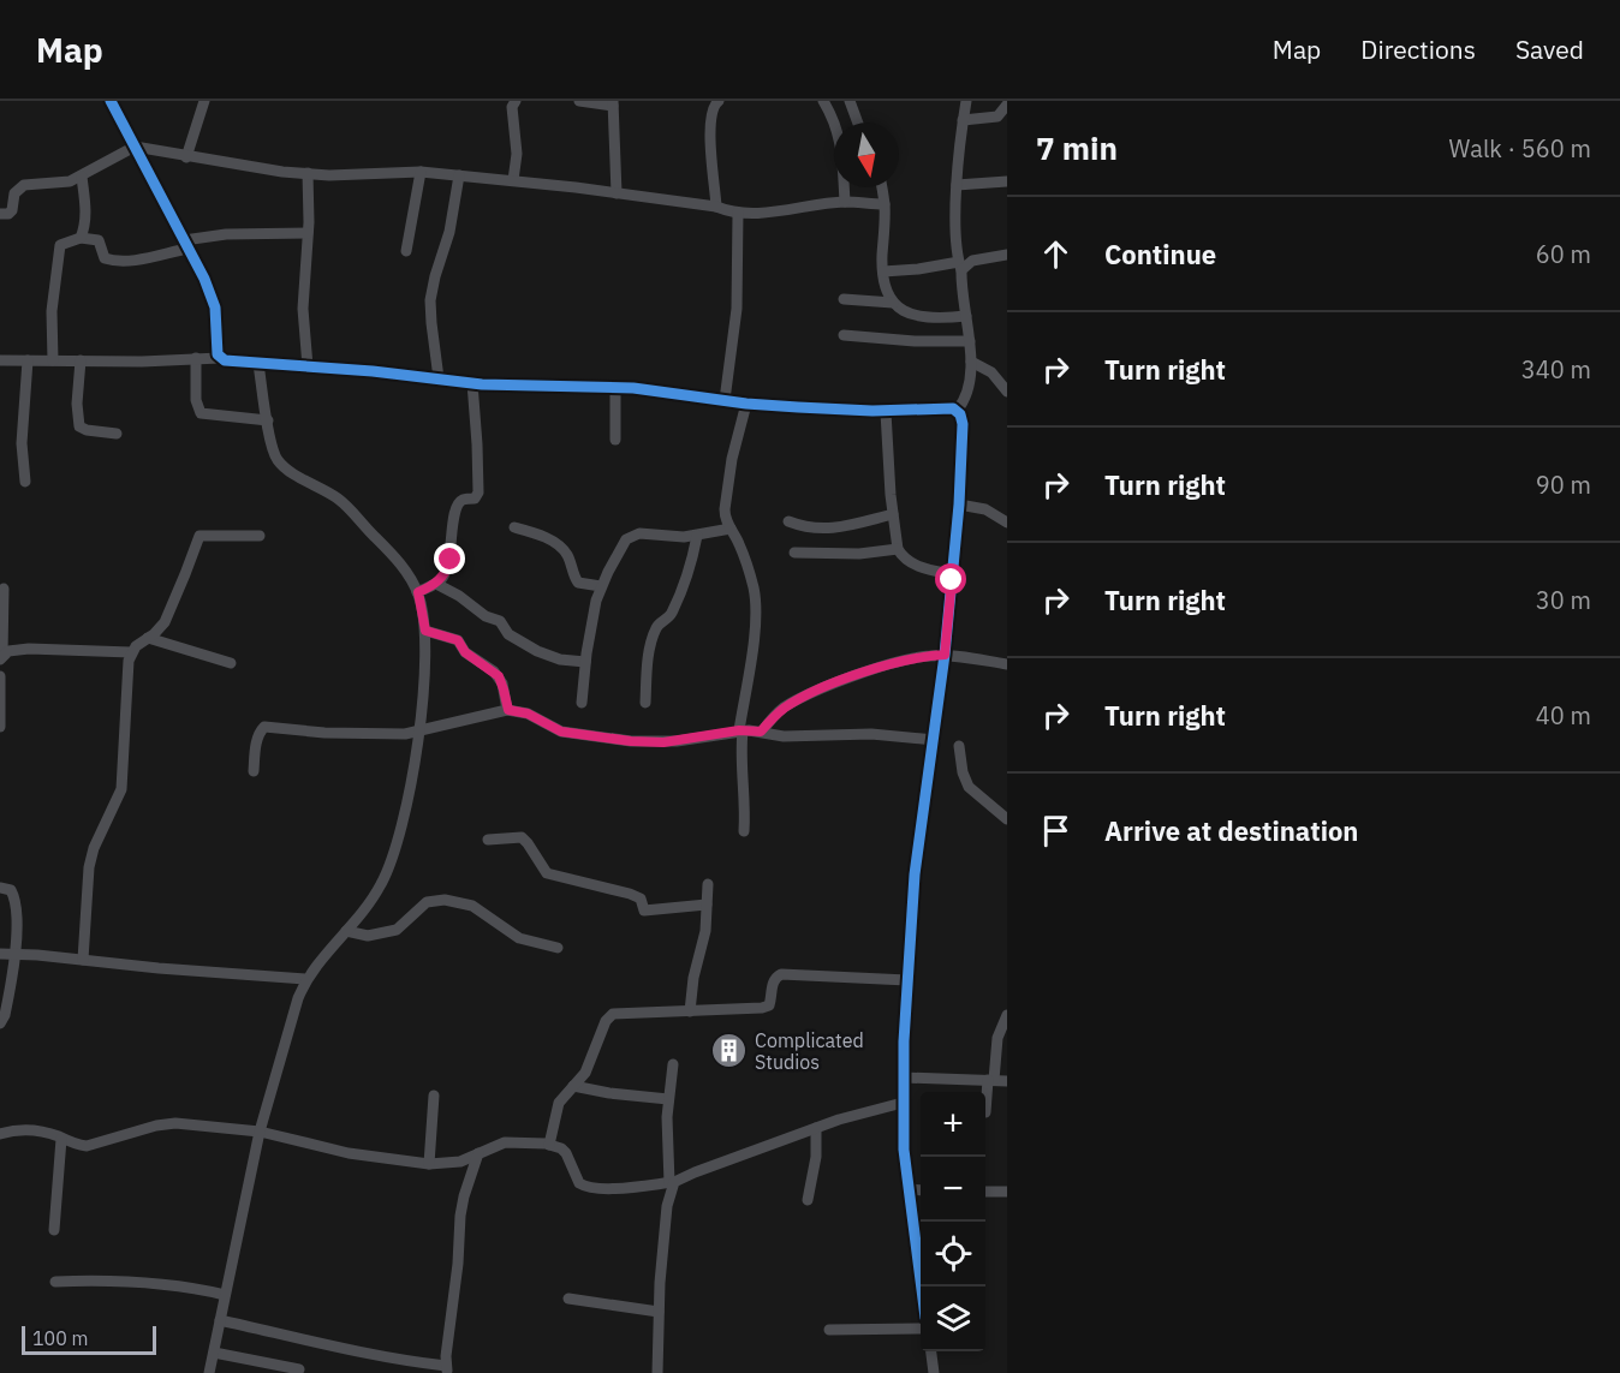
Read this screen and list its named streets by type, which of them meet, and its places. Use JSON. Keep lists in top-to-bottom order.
{
  "places": {
    "building": ["Complicated Studios"]
  },
  "scale_bar": "100 m",
  "north": "bottom",
  "page": {
    "header": "Map",
    "nav": ["Map", "Directions", "Saved"],
    "heading": ["7 min", "Walk · 560 m"],
    "list": [
      ["Continue", "60 m"],
      ["Turn right", "340 m"],
      ["Turn right", "90 m"],
      ["Turn right", "30 m"],
      ["Turn right", "40 m"],
      "Arrive at destination"
    ],
    "map_buttons": ["+", "−"],
    "scale": "100 m"
  }
}
